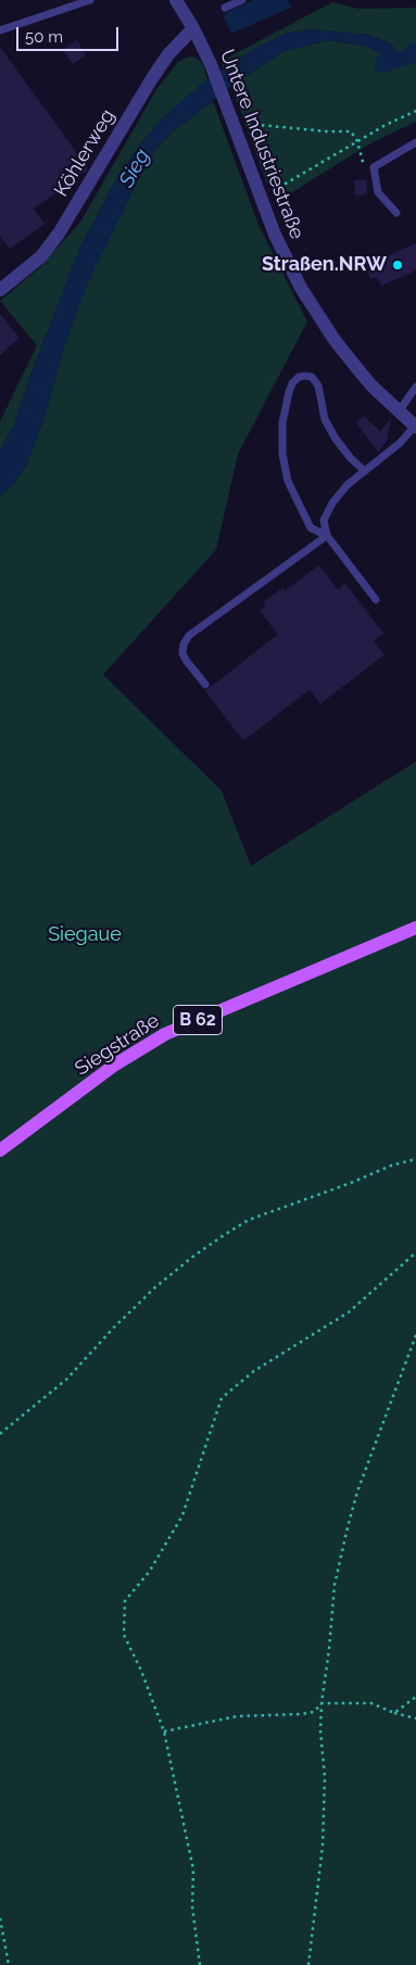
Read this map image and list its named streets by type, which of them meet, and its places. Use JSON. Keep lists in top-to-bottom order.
{
  "streets": {
    "main road": ["B 62", "Siegstraße"],
    "street": ["Untere Industriestraße", "Köhlerweg"]
  },
  "crossings": [
    ["Untere Industriestraße", "Köhlerweg"]
  ],
  "water": ["Sieg"],
  "parks": ["Siegaue"],
  "places": ["Straßen.NRW"],
  "scale_bar": "50 m"
}
